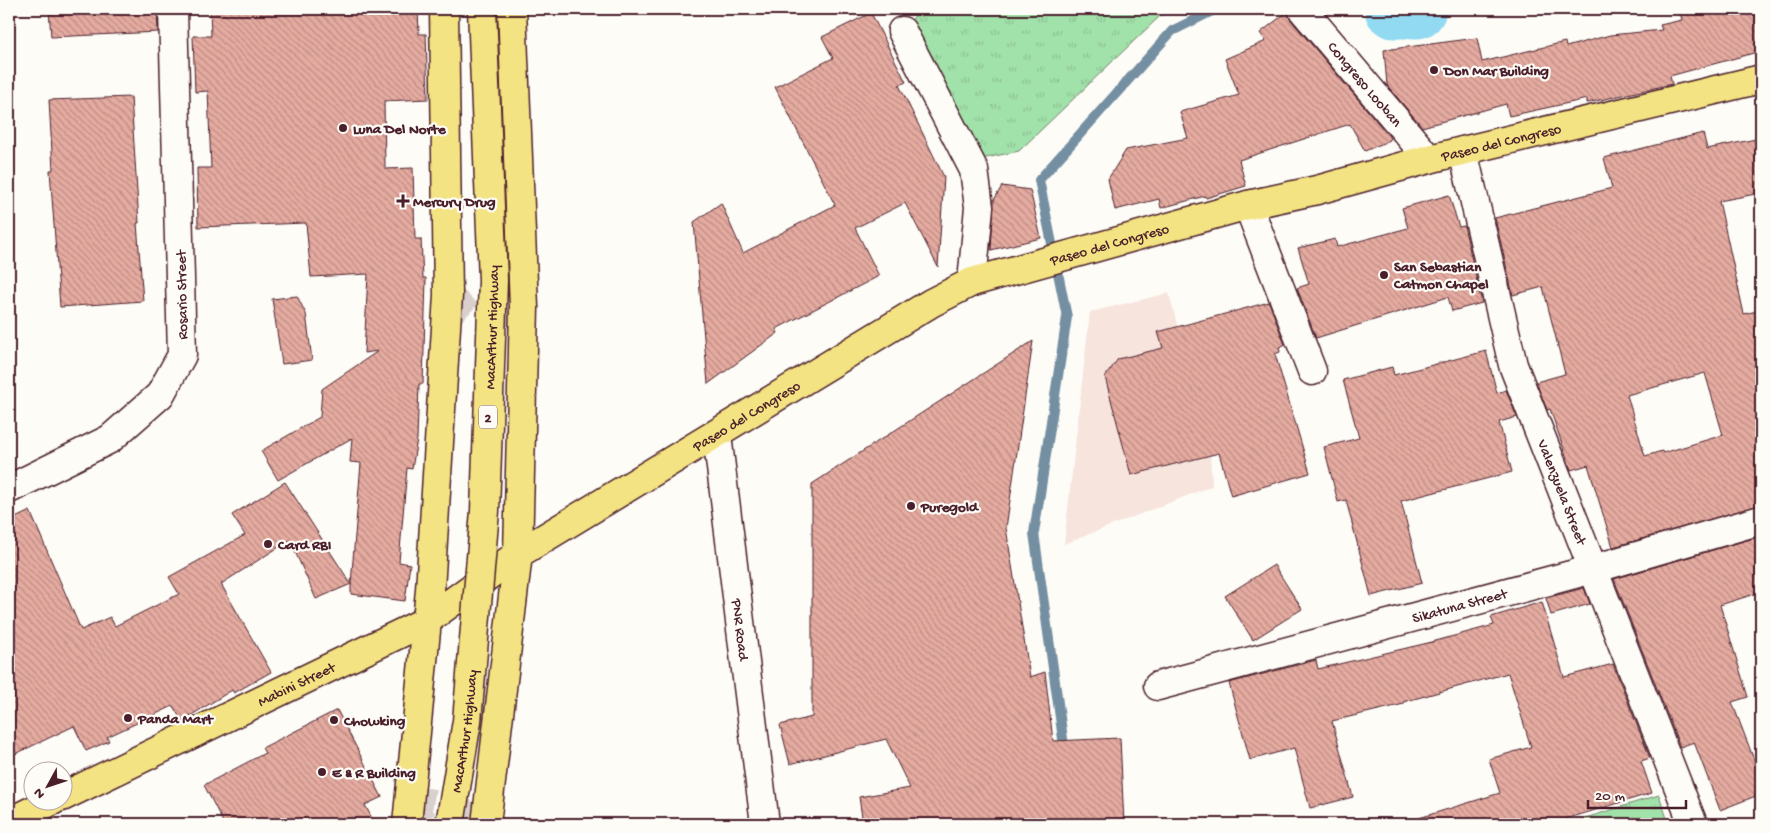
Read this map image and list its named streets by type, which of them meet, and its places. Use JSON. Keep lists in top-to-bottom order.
{
  "streets": {
    "main road": [
      "Paseo del Congreso",
      "MacArthur Highway",
      "2",
      "Mabini Street"
    ],
    "street": [
      "Congreso Looban",
      "Rosario Street",
      "Valenzuela Street",
      "Sikatuna Street",
      "PNR Road"
    ]
  },
  "crossings": [
    ["Congreso Looban", "Paseo del Congreso"],
    ["Paseo del Congreso", "MacArthur Highway"],
    ["Paseo del Congreso", "Valenzuela Street"],
    ["Paseo del Congreso", "PNR Road"],
    ["Paseo del Congreso", "Mabini Street"],
    ["MacArthur Highway", "Mabini Street"],
    ["Valenzuela Street", "Sikatuna Street"]
  ],
  "places": {
    "other": [
      "Don Mar Building",
      "Luna Del Norte",
      "San Sebastian Catmon Chapel",
      "Puregold",
      "Card RBI",
      "Panda Mart",
      "Chowking",
      "E & R Building"
    ],
    "health": ["Mercury Drug"]
  },
  "scale_bar": "20 m",
  "north": "bottom left"
}
